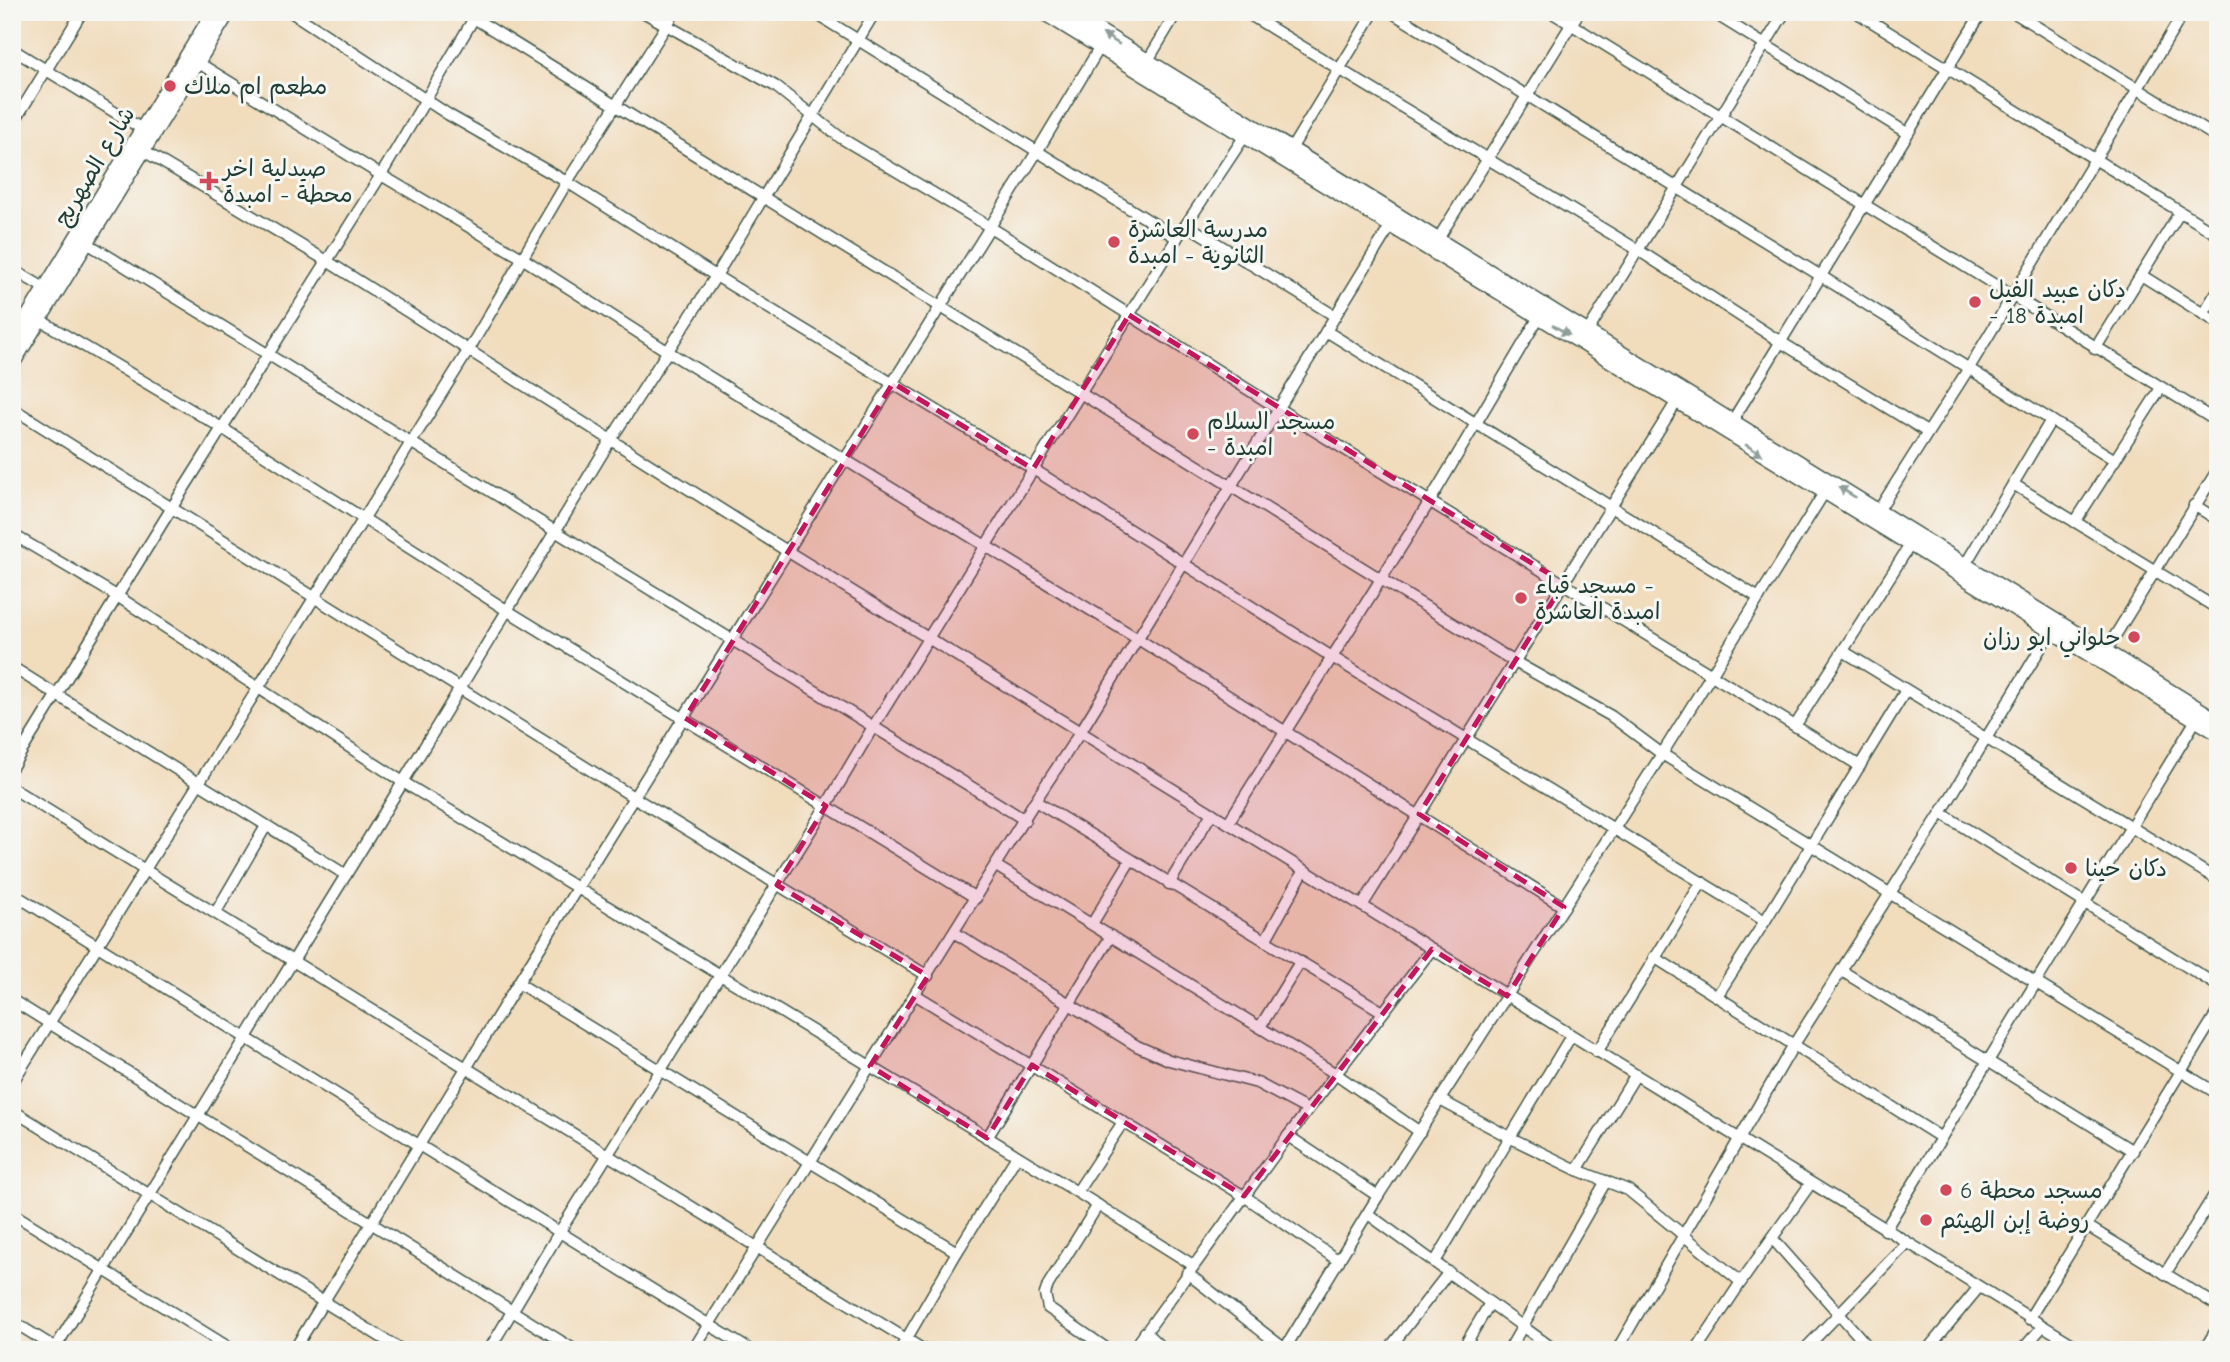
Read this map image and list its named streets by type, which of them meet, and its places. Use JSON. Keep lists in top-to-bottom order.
{
  "streets": {
    "main road": ["شارع الصهريج"]
  },
  "places": {
    "other": [
      "مطعم ام ملاك",
      "مدرسة العاشرة الثانوية - امبدة",
      "دكان عبيد الفيل - امبدة 18",
      "مسجد السلام - امبدة",
      "مسجد قباء - امبدة العاشرة",
      "حلواني ابو رزان",
      "دكان حينا",
      "مسجد محطة 6",
      "روضة إبن الهيثم"
    ],
    "health": ["صيدلية اخر محطة - امبدة"]
  }
}
